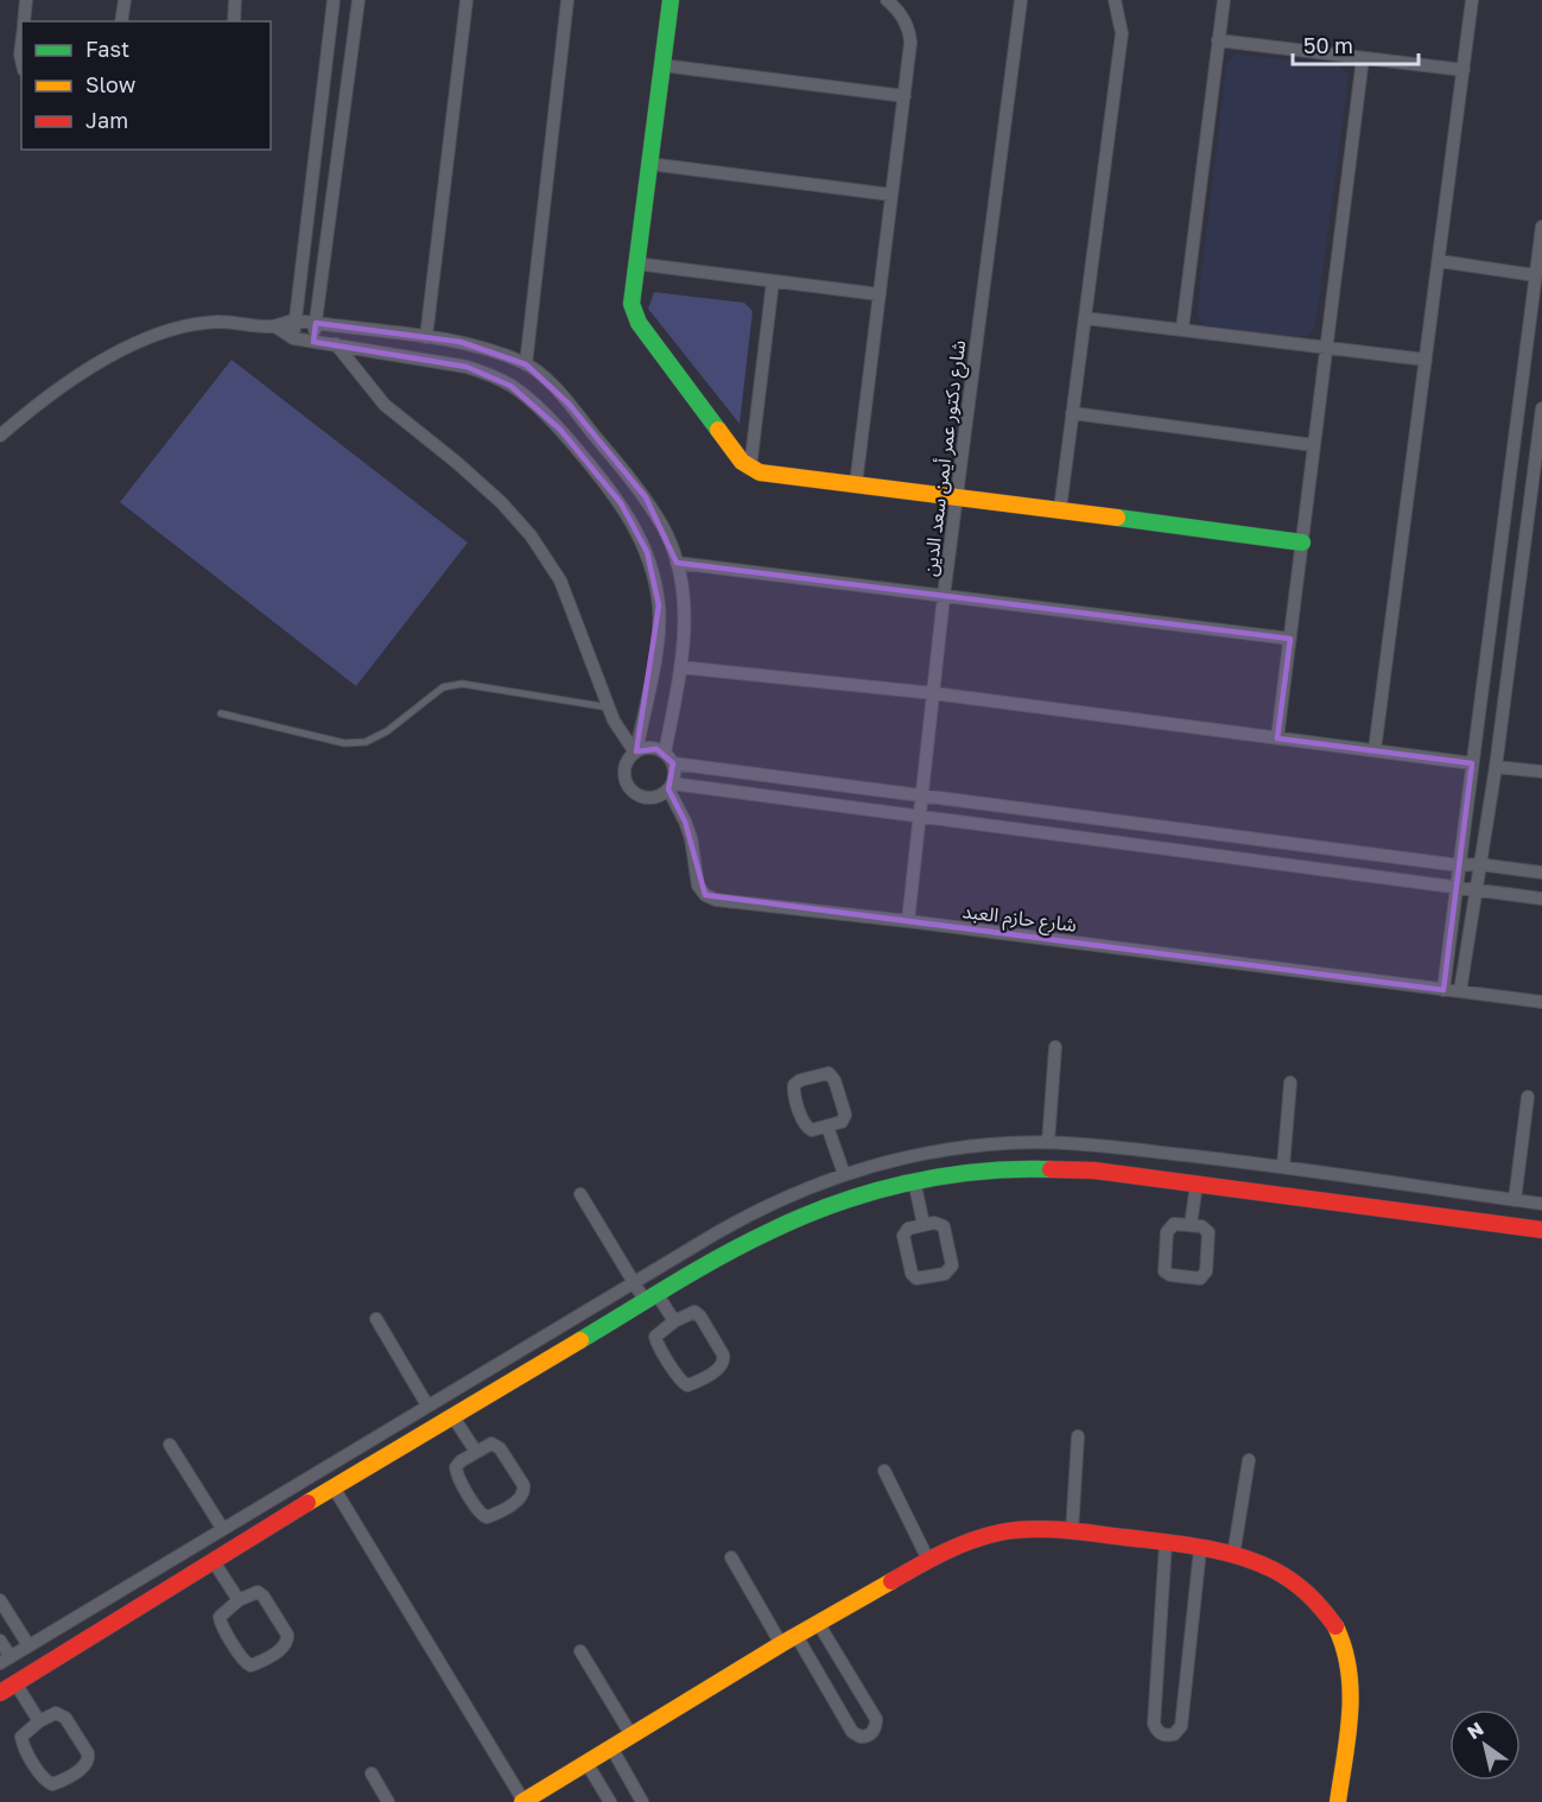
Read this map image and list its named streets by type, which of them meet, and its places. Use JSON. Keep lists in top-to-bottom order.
{
  "streets": {
    "street": ["شارع دكتور عمر أيمن سعد الدين", "شارع حازم العبد"]
  },
  "crossings": [
    ["شارع دكتور عمر أيمن سعد الدين", "شارع حازم العبد"]
  ],
  "legend": ["Fast", "Slow", "Jam"],
  "scale_bar": "50 m",
  "north": "top left"
}
